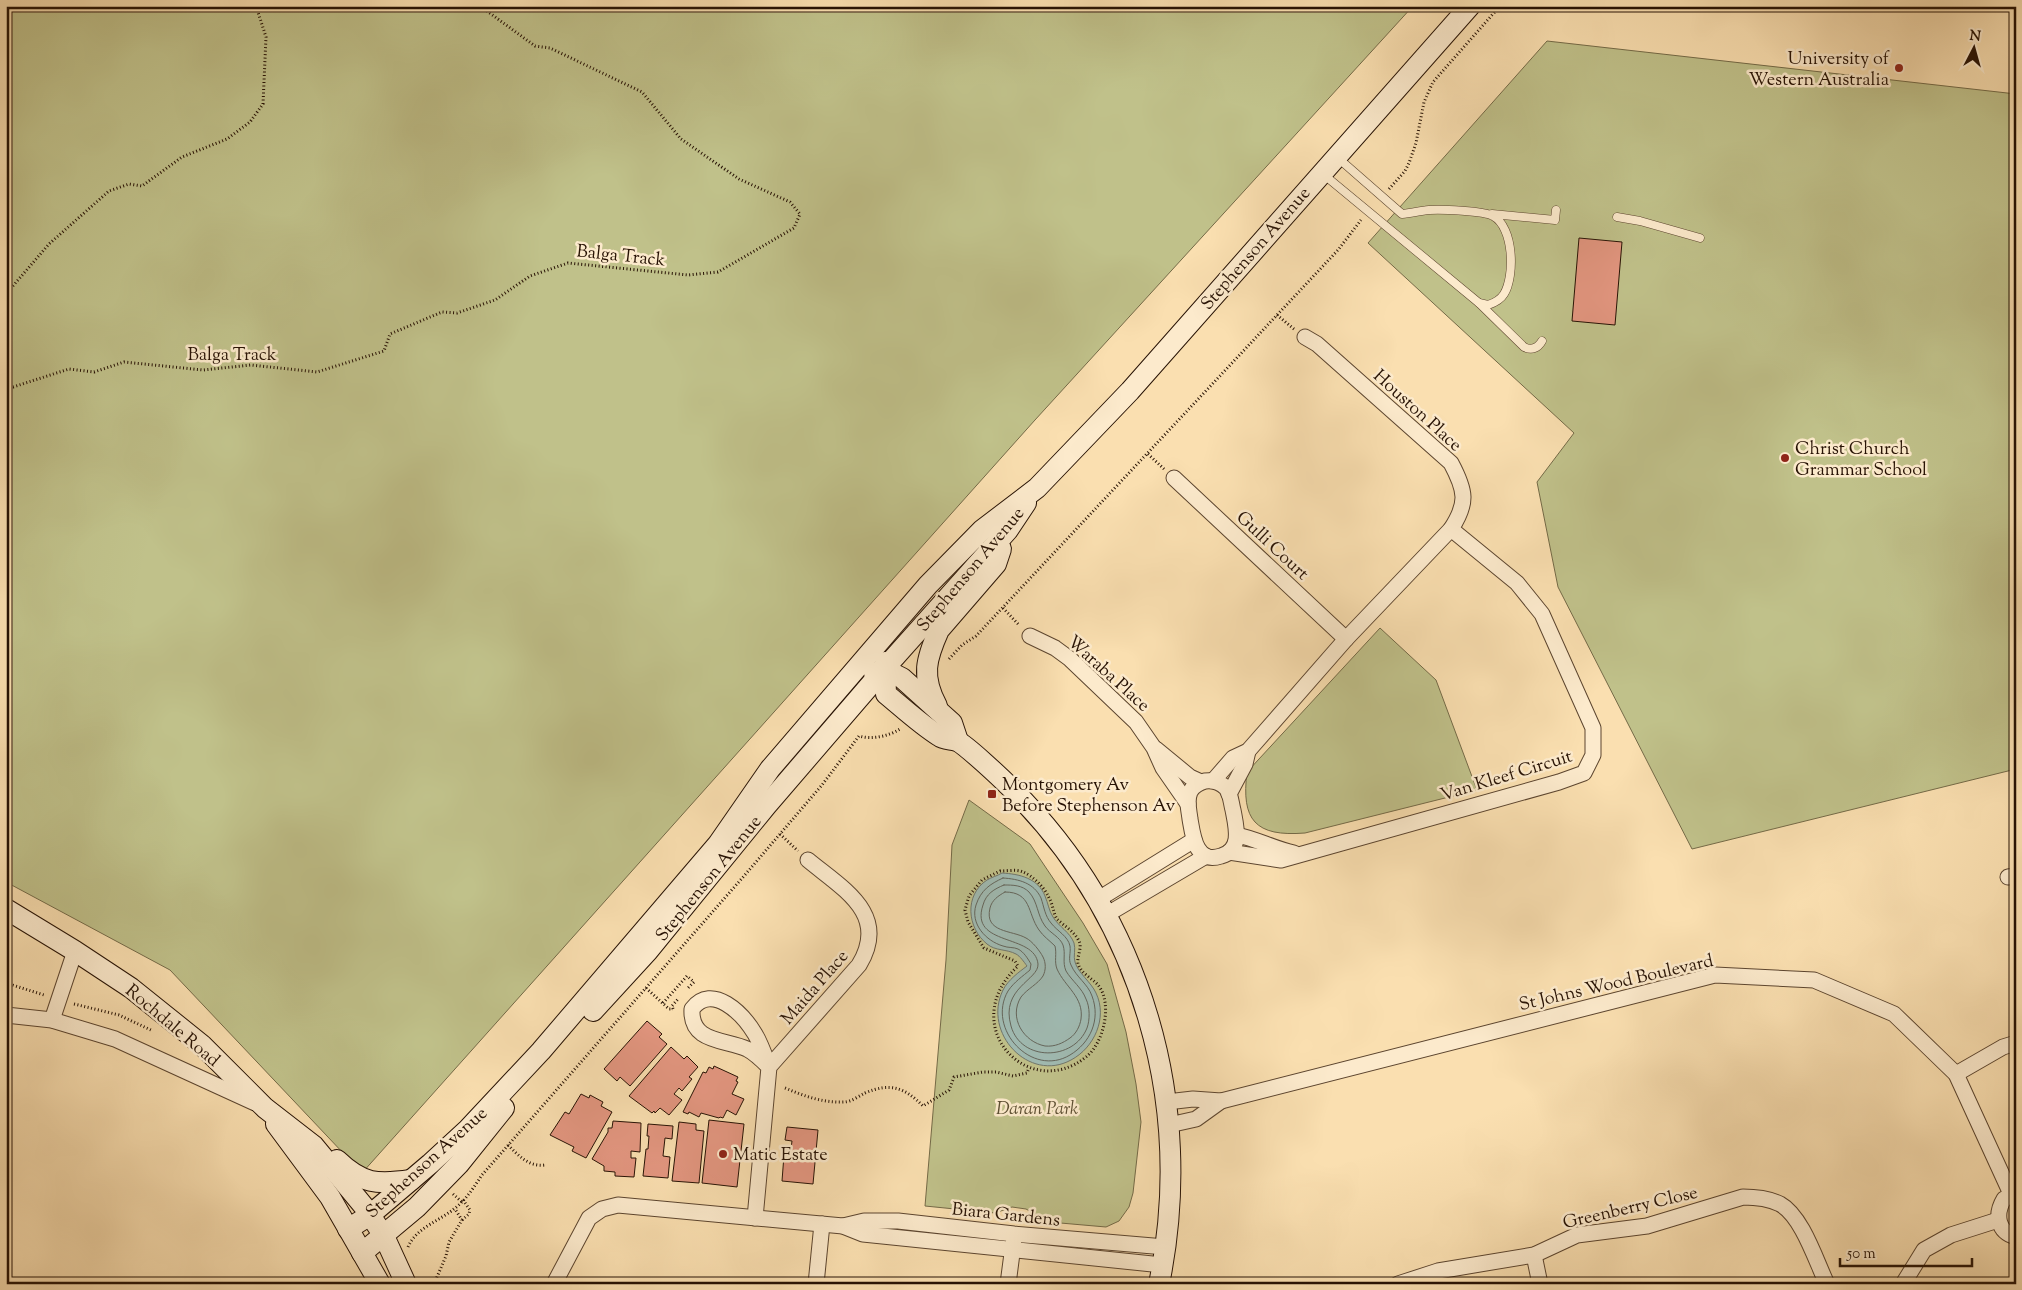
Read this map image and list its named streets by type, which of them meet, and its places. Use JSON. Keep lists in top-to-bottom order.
{
  "streets": {
    "main road": ["Stephenson Avenue", "Rochdale Road"],
    "street": [
      "Houston Place",
      "Gulli Court",
      "Waraba Place",
      "Van Kleef Circuit",
      "St Johns Wood Boulevard",
      "Maida Place",
      "Greenberry Close",
      "Biara Gardens"
    ],
    "path": ["Balga Track"]
  },
  "crossings": [
    ["Stephenson Avenue", "Rochdale Road"],
    ["Houston Place", "Van Kleef Circuit"],
    ["Waraba Place", "Van Kleef Circuit"]
  ],
  "parks": ["Daran Park"],
  "places": {
    "other": ["University of Western Australia", "Christ Church Grammar School", "Matic Estate"],
    "transit": ["Montgomery Av Before Stephenson Av"]
  },
  "scale_bar": "50 m",
  "north": "top"
}
